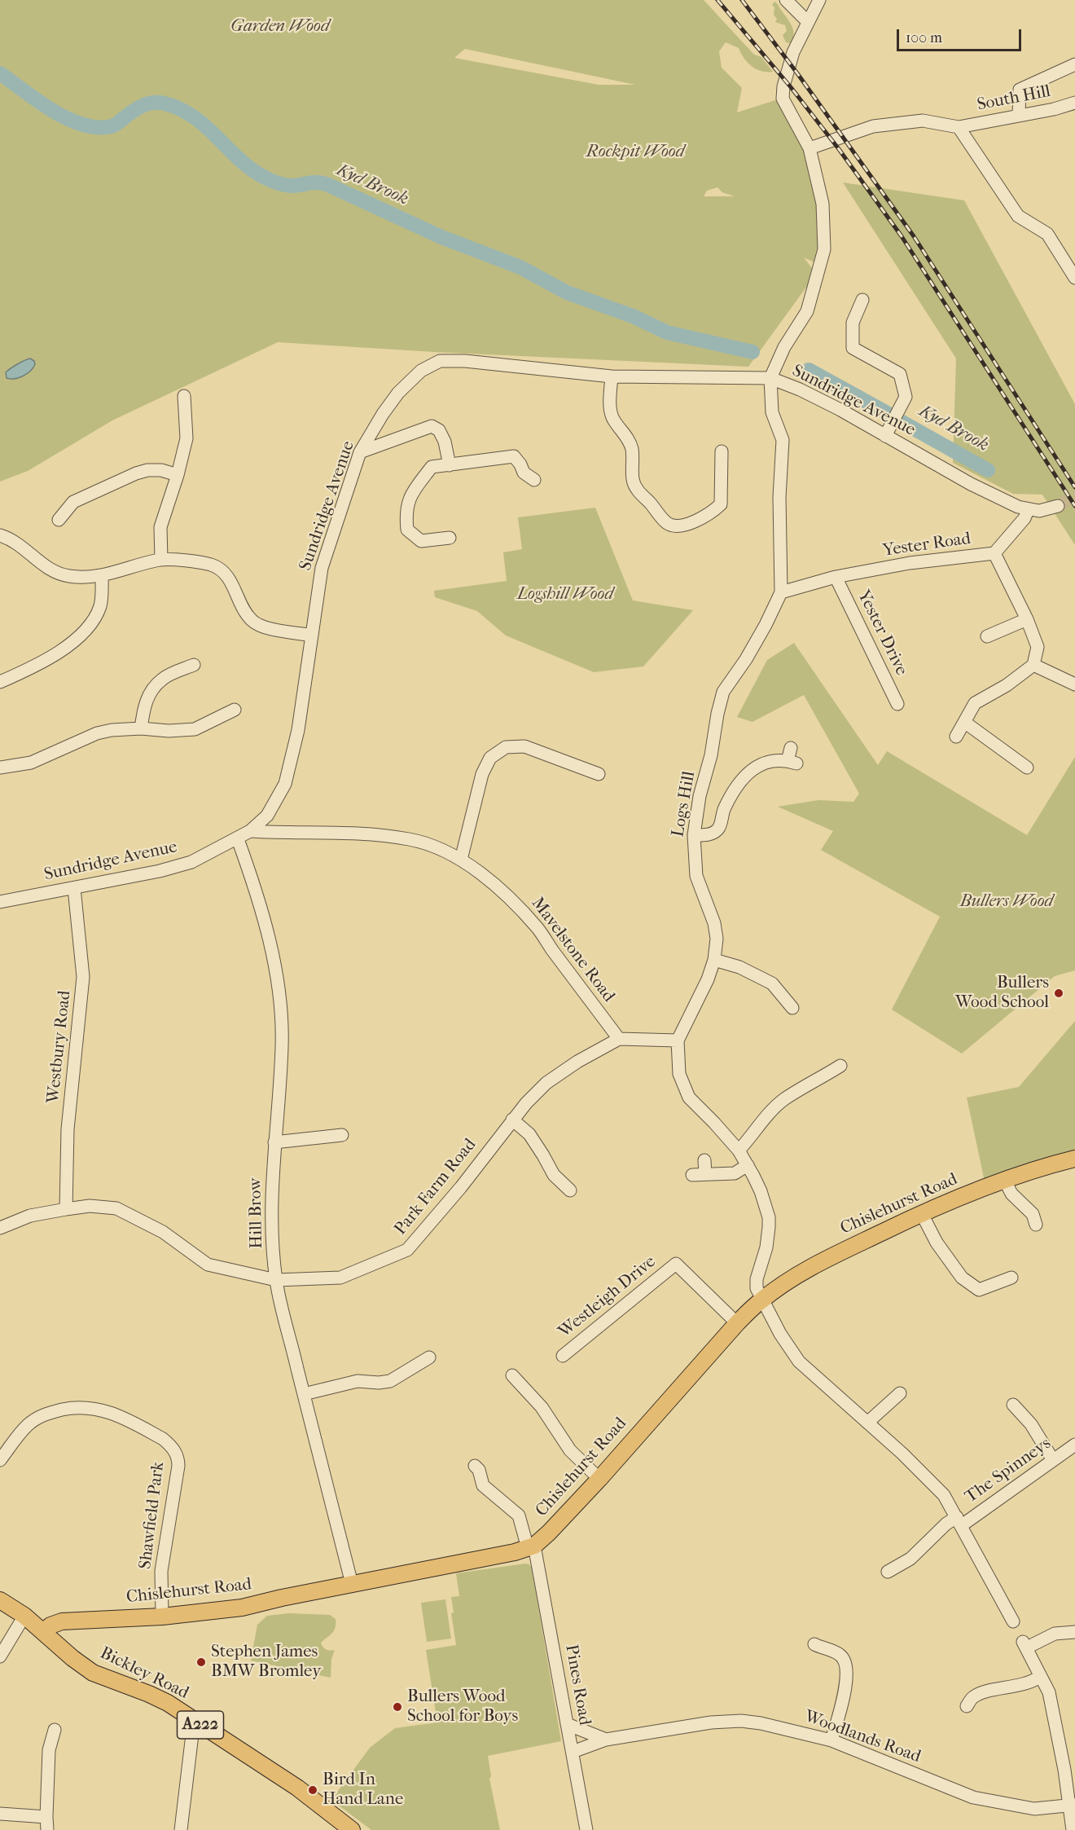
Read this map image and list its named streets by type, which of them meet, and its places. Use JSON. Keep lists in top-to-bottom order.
{
  "streets": {
    "main road": ["Chislehurst Road", "Bickley Road", "A222"],
    "street": [
      "South Hill",
      "Sundridge Avenue",
      "Yester Road",
      "Yester Drive",
      "Logs Hill",
      "Mavelstone Road",
      "Westbury Road",
      "Park Farm Road",
      "Hill Brow",
      "Westleigh Drive",
      "The Spinneys",
      "Shawfield Park",
      "Pines Road",
      "Woodlands Road"
    ]
  },
  "crossings": [
    ["Sundridge Avenue", "Yester Road"],
    ["Sundridge Avenue", "Logs Hill"],
    ["Sundridge Avenue", "Mavelstone Road"],
    ["Sundridge Avenue", "Westbury Road"],
    ["Sundridge Avenue", "Hill Brow"],
    ["Yester Road", "Yester Drive"],
    ["Yester Road", "Logs Hill"],
    ["Logs Hill", "Chislehurst Road"],
    ["Logs Hill", "The Spinneys"],
    ["Mavelstone Road", "Park Farm Road"],
    ["Westbury Road", "Park Farm Road"],
    ["Park Farm Road", "Hill Brow"],
    ["Chislehurst Road", "Hill Brow"],
    ["Chislehurst Road", "Westleigh Drive"],
    ["Chislehurst Road", "Shawfield Park"],
    ["Chislehurst Road", "Bickley Road"],
    ["Chislehurst Road", "Pines Road"],
    ["Chislehurst Road", "A222"],
    ["Bickley Road", "A222"],
    ["Pines Road", "Woodlands Road"]
  ],
  "water": ["Kyd Brook"],
  "parks": [
    "Garden Wood",
    "Rockpit Wood",
    "Logshill Wood",
    "Bullers Wood"
  ],
  "places": [
    "Bullers Wood School",
    "Stephen James BMW Bromley",
    "Bullers Wood School for Boys",
    "Bird In Hand Lane"
  ],
  "scale_bar": "100 m"
}
